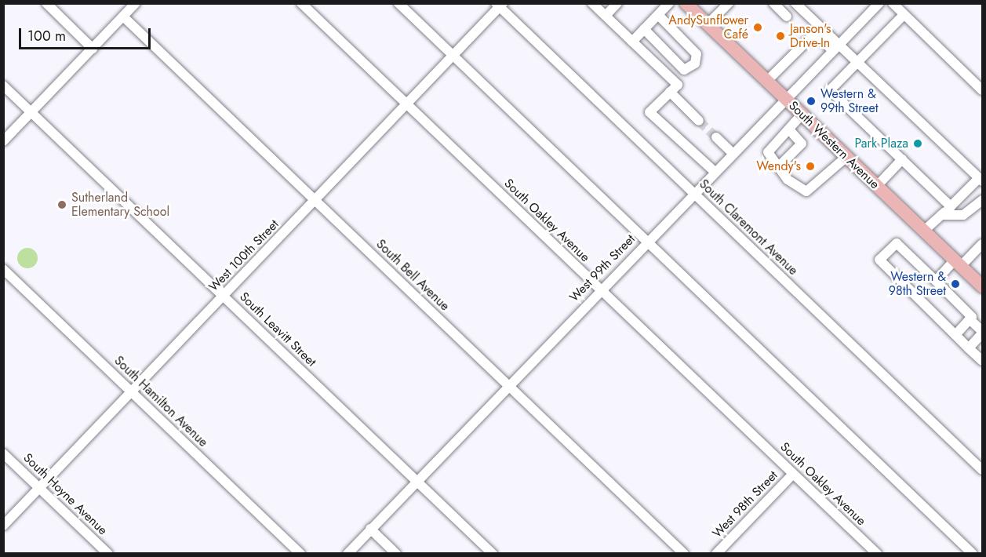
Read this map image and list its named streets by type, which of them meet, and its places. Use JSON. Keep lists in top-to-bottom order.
{
  "streets": {
    "main road": ["South Western Avenue"],
    "street": [
      "South Oakley Avenue",
      "South Claremont Avenue",
      "West 100th Street",
      "West 99th Street",
      "South Bell Avenue",
      "South Leavitt Street",
      "South Hamilton Avenue",
      "South Hoyne Avenue",
      "West 98th Street"
    ]
  },
  "crossings": [
    ["South Western Avenue", "West 99th Street"],
    ["South Oakley Avenue", "West 100th Street"],
    ["South Oakley Avenue", "West 99th Street"],
    ["South Oakley Avenue", "West 98th Street"],
    ["South Claremont Avenue", "West 100th Street"],
    ["South Claremont Avenue", "West 99th Street"],
    ["West 100th Street", "South Bell Avenue"],
    ["West 100th Street", "South Leavitt Street"],
    ["West 100th Street", "South Hamilton Avenue"],
    ["West 100th Street", "South Hoyne Avenue"],
    ["West 99th Street", "South Bell Avenue"],
    ["West 99th Street", "South Leavitt Street"]
  ],
  "places": [
    "AndySunflower Café",
    "Janson's Drive-In",
    "Western & 99th Street",
    "Park Plaza",
    "Wendy's",
    "Sutherland Elementary School",
    "Western & 98th Street"
  ],
  "scale_bar": "100 m"
}
